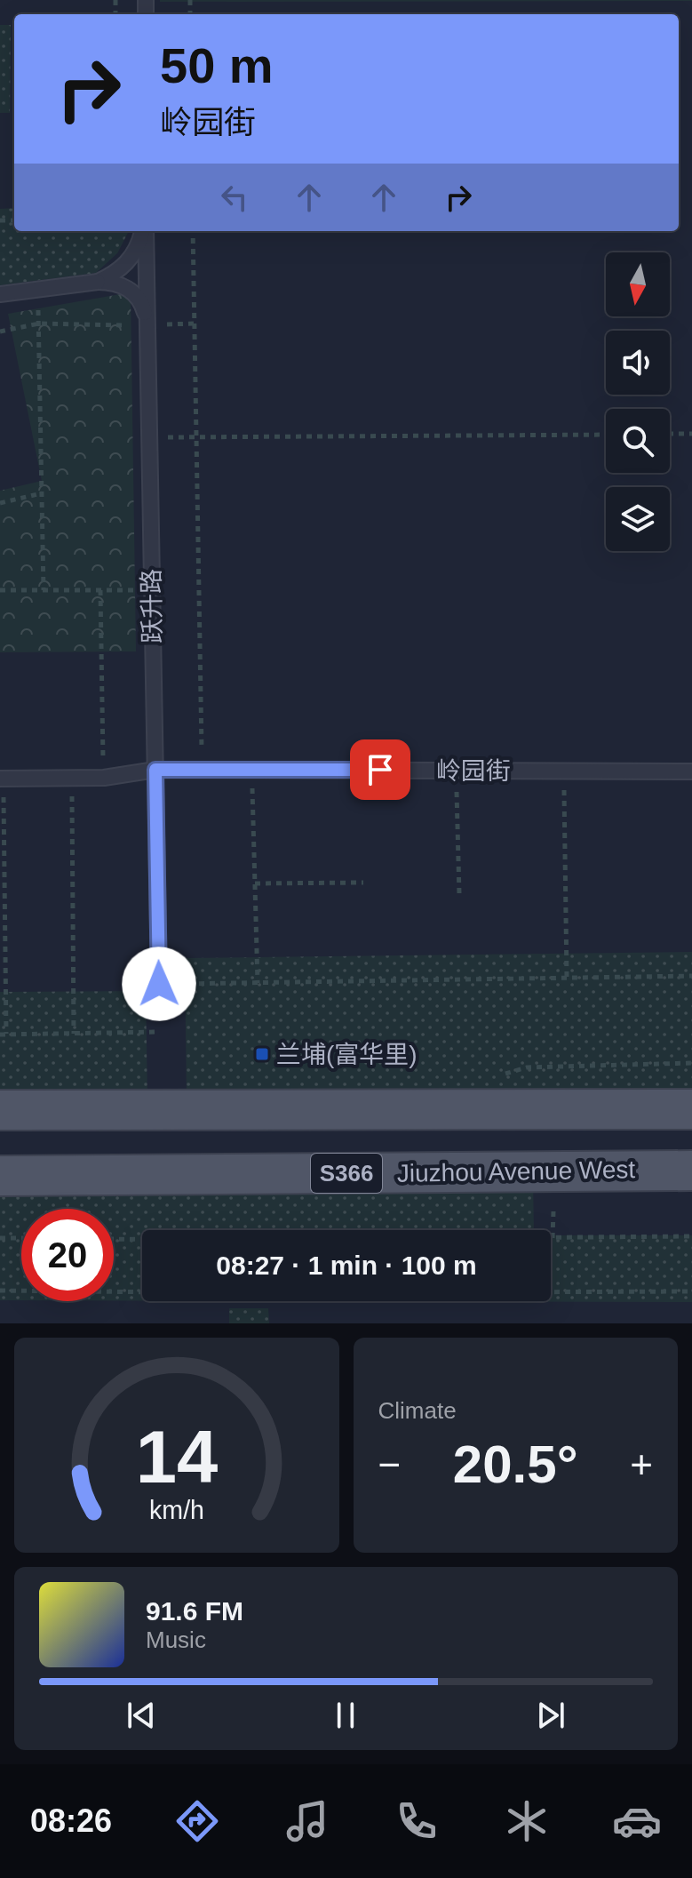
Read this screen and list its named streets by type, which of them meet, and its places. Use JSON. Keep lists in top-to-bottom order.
{
  "streets": {
    "main road": ["Jiuzhou Avenue West", "S366"],
    "lane": ["跃升路", "岭园街"]
  },
  "crossings": [
    ["跃升路", "岭园街"]
  ],
  "places": {
    "transit": ["兰埔(富华里)"]
  },
  "north": "bottom",
  "page": {
    "turn": ["50 m", "岭园街"],
    "limit": "20",
    "trip": "08:27 · 1 min · 100 m",
    "tile": "Climate",
    "heat": ["−", "20.5°", "+"],
    "song": ["91.6 FM", "Music"],
    "tabs": "08:26",
    "gauge": ["14", "km/h"]
  }
}
